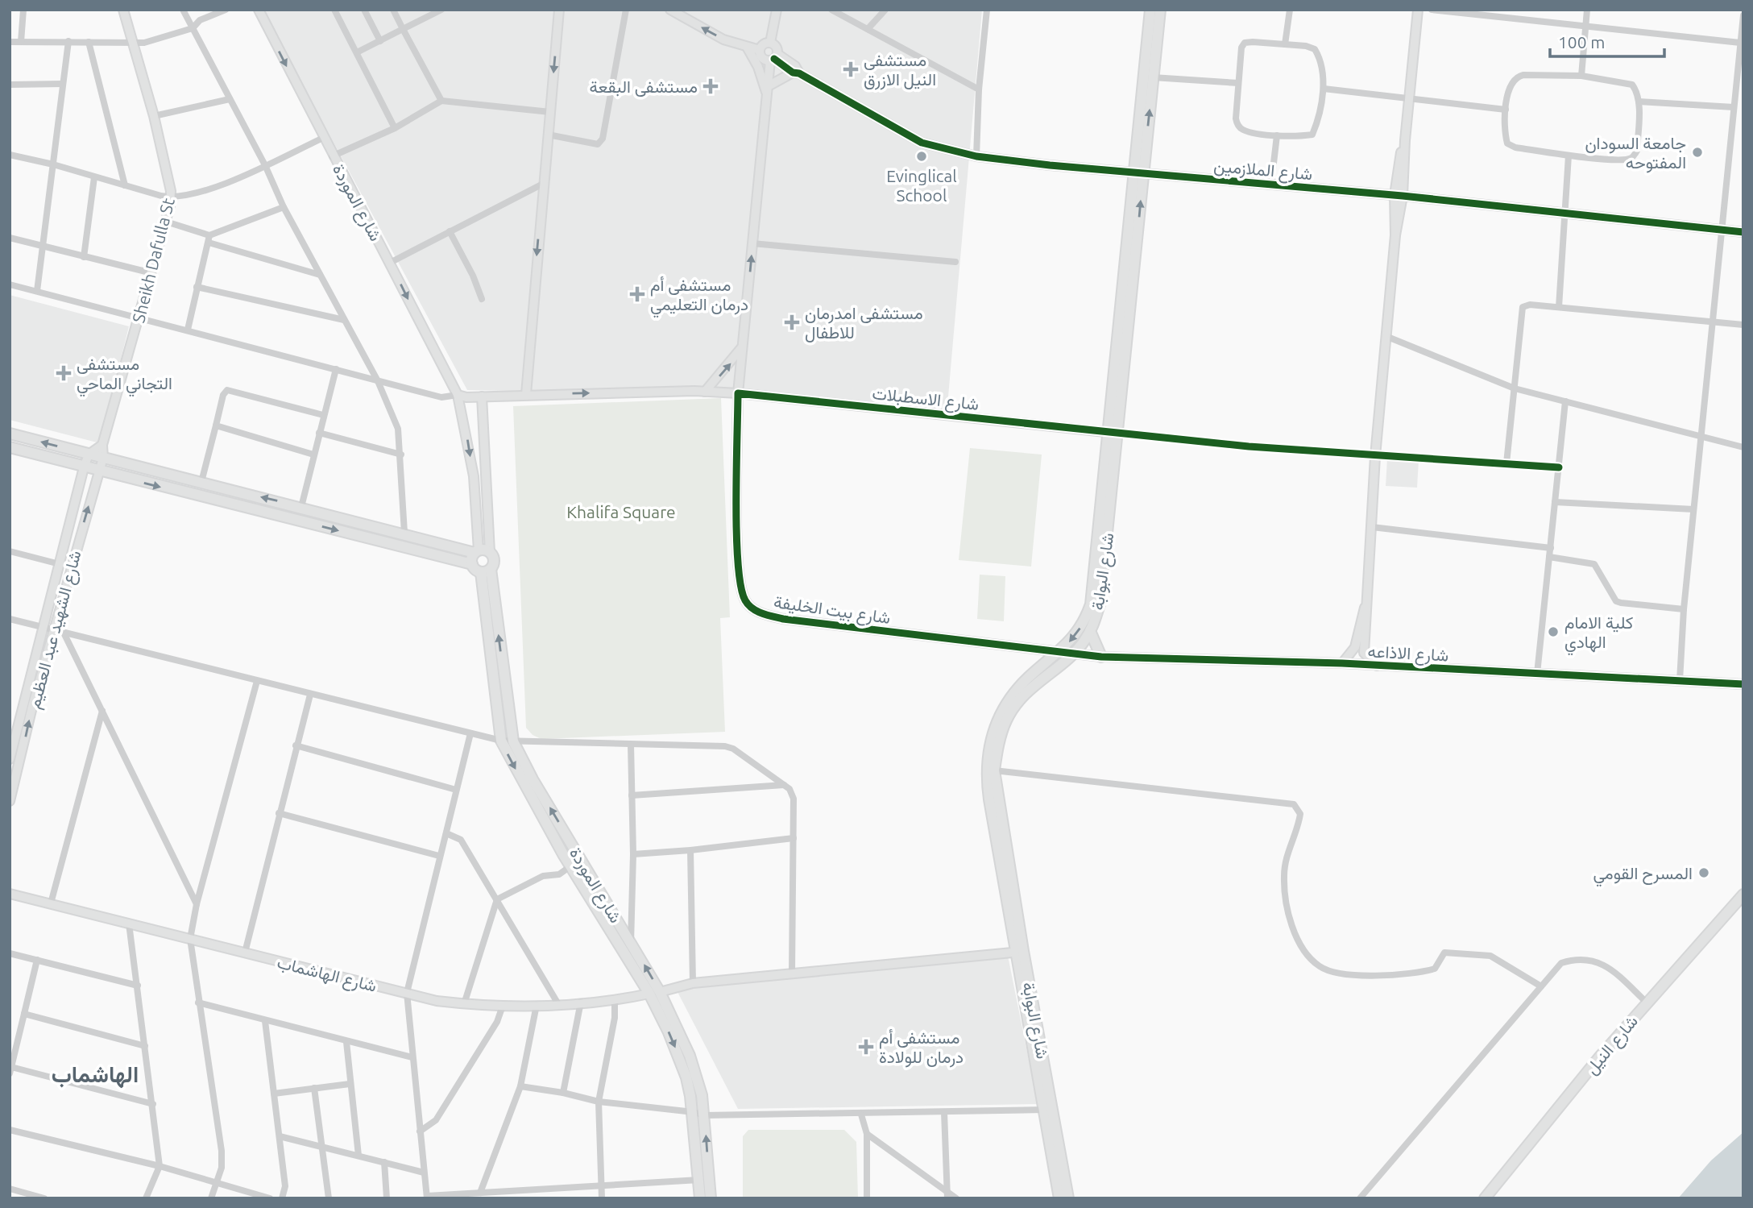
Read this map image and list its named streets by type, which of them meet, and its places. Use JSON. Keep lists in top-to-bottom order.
{
  "streets": {
    "main road": ["شارع الموردة", "شارع البوابة", "شارع النيل"],
    "street": [
      "شارع الملازمين",
      "Sheikh Dafulla St",
      "شارع الاسطبلات",
      "شارع بيت الخليفة",
      "شارع الشهيد عبد العظيم",
      "شارع الاذاعه",
      "شارع الهاشماب"
    ]
  },
  "crossings": [
    ["شارع الملازمين", "شارع البوابة"],
    ["شارع الموردة", "شارع الاسطبلات"],
    ["شارع الموردة", "شارع الهاشماب"],
    ["Sheikh Dafulla St", "شارع الشهيد عبد العظيم"],
    ["شارع الاسطبلات", "شارع البوابة"],
    ["شارع الاسطبلات", "شارع بيت الخليفة"],
    ["شارع البوابة", "شارع بيت الخليفة"],
    ["شارع البوابة", "شارع الاذاعه"],
    ["شارع البوابة", "شارع الهاشماب"],
    ["شارع بيت الخليفة", "شارع الاذاعه"]
  ],
  "districts": ["الهاشماب"],
  "parks": ["Khalifa Square"],
  "places": {
    "health": [
      "مستشفى النيل الازرق",
      "مستشفى البقعة",
      "مستشفى أم درمان التعليمي",
      "مستشفى امدرمان للاطفال",
      "مستشفى التجاني الماحي",
      "مستشفى أم درمان للولادة"
    ],
    "other": [
      "جامعة السودان المفتوحه",
      "Evinglical School",
      "كلية الامام الهادي",
      "المسرح القومي"
    ]
  },
  "scale_bar": "100 m"
}
